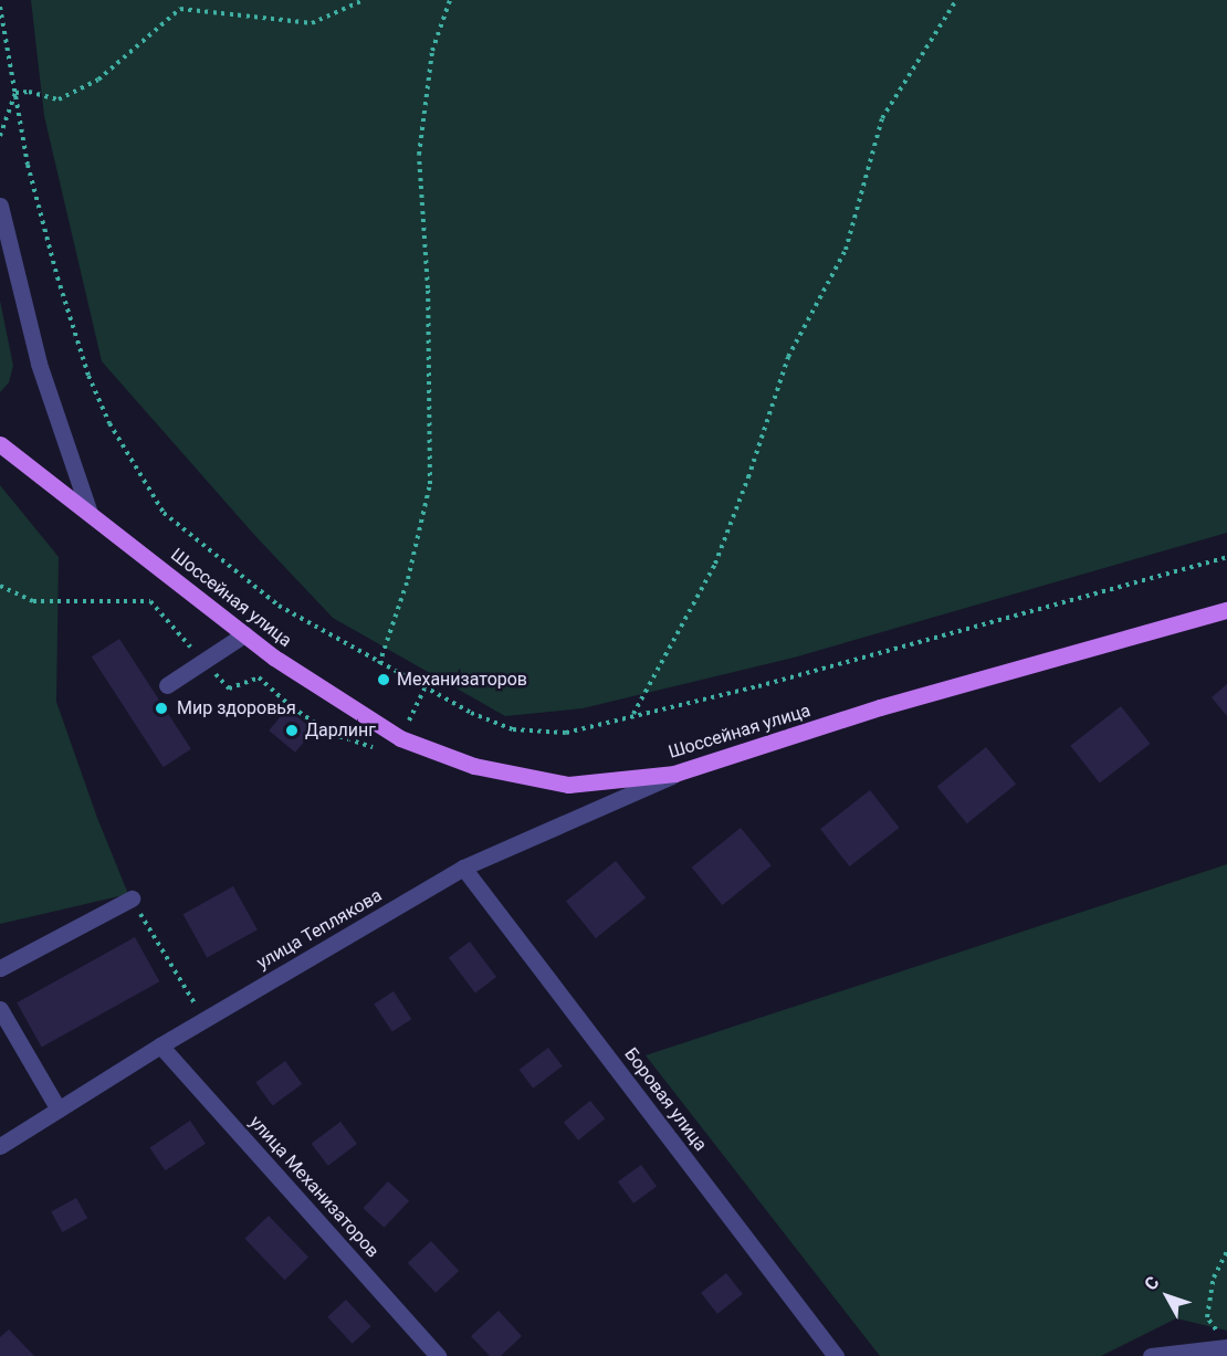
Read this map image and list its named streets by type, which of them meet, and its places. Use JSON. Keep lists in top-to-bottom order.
{
  "streets": {
    "main road": ["Шоссейная улица"],
    "street": ["улица Теплякова", "Боровая улица", "улица Механизаторов"]
  },
  "crossings": [
    ["Шоссейная улица", "улица Теплякова"],
    ["улица Теплякова", "Боровая улица"],
    ["улица Теплякова", "улица Механизаторов"]
  ],
  "places": ["Механизаторов", "Мир здоровья", "Дарлинг"],
  "north": "top left"
}
